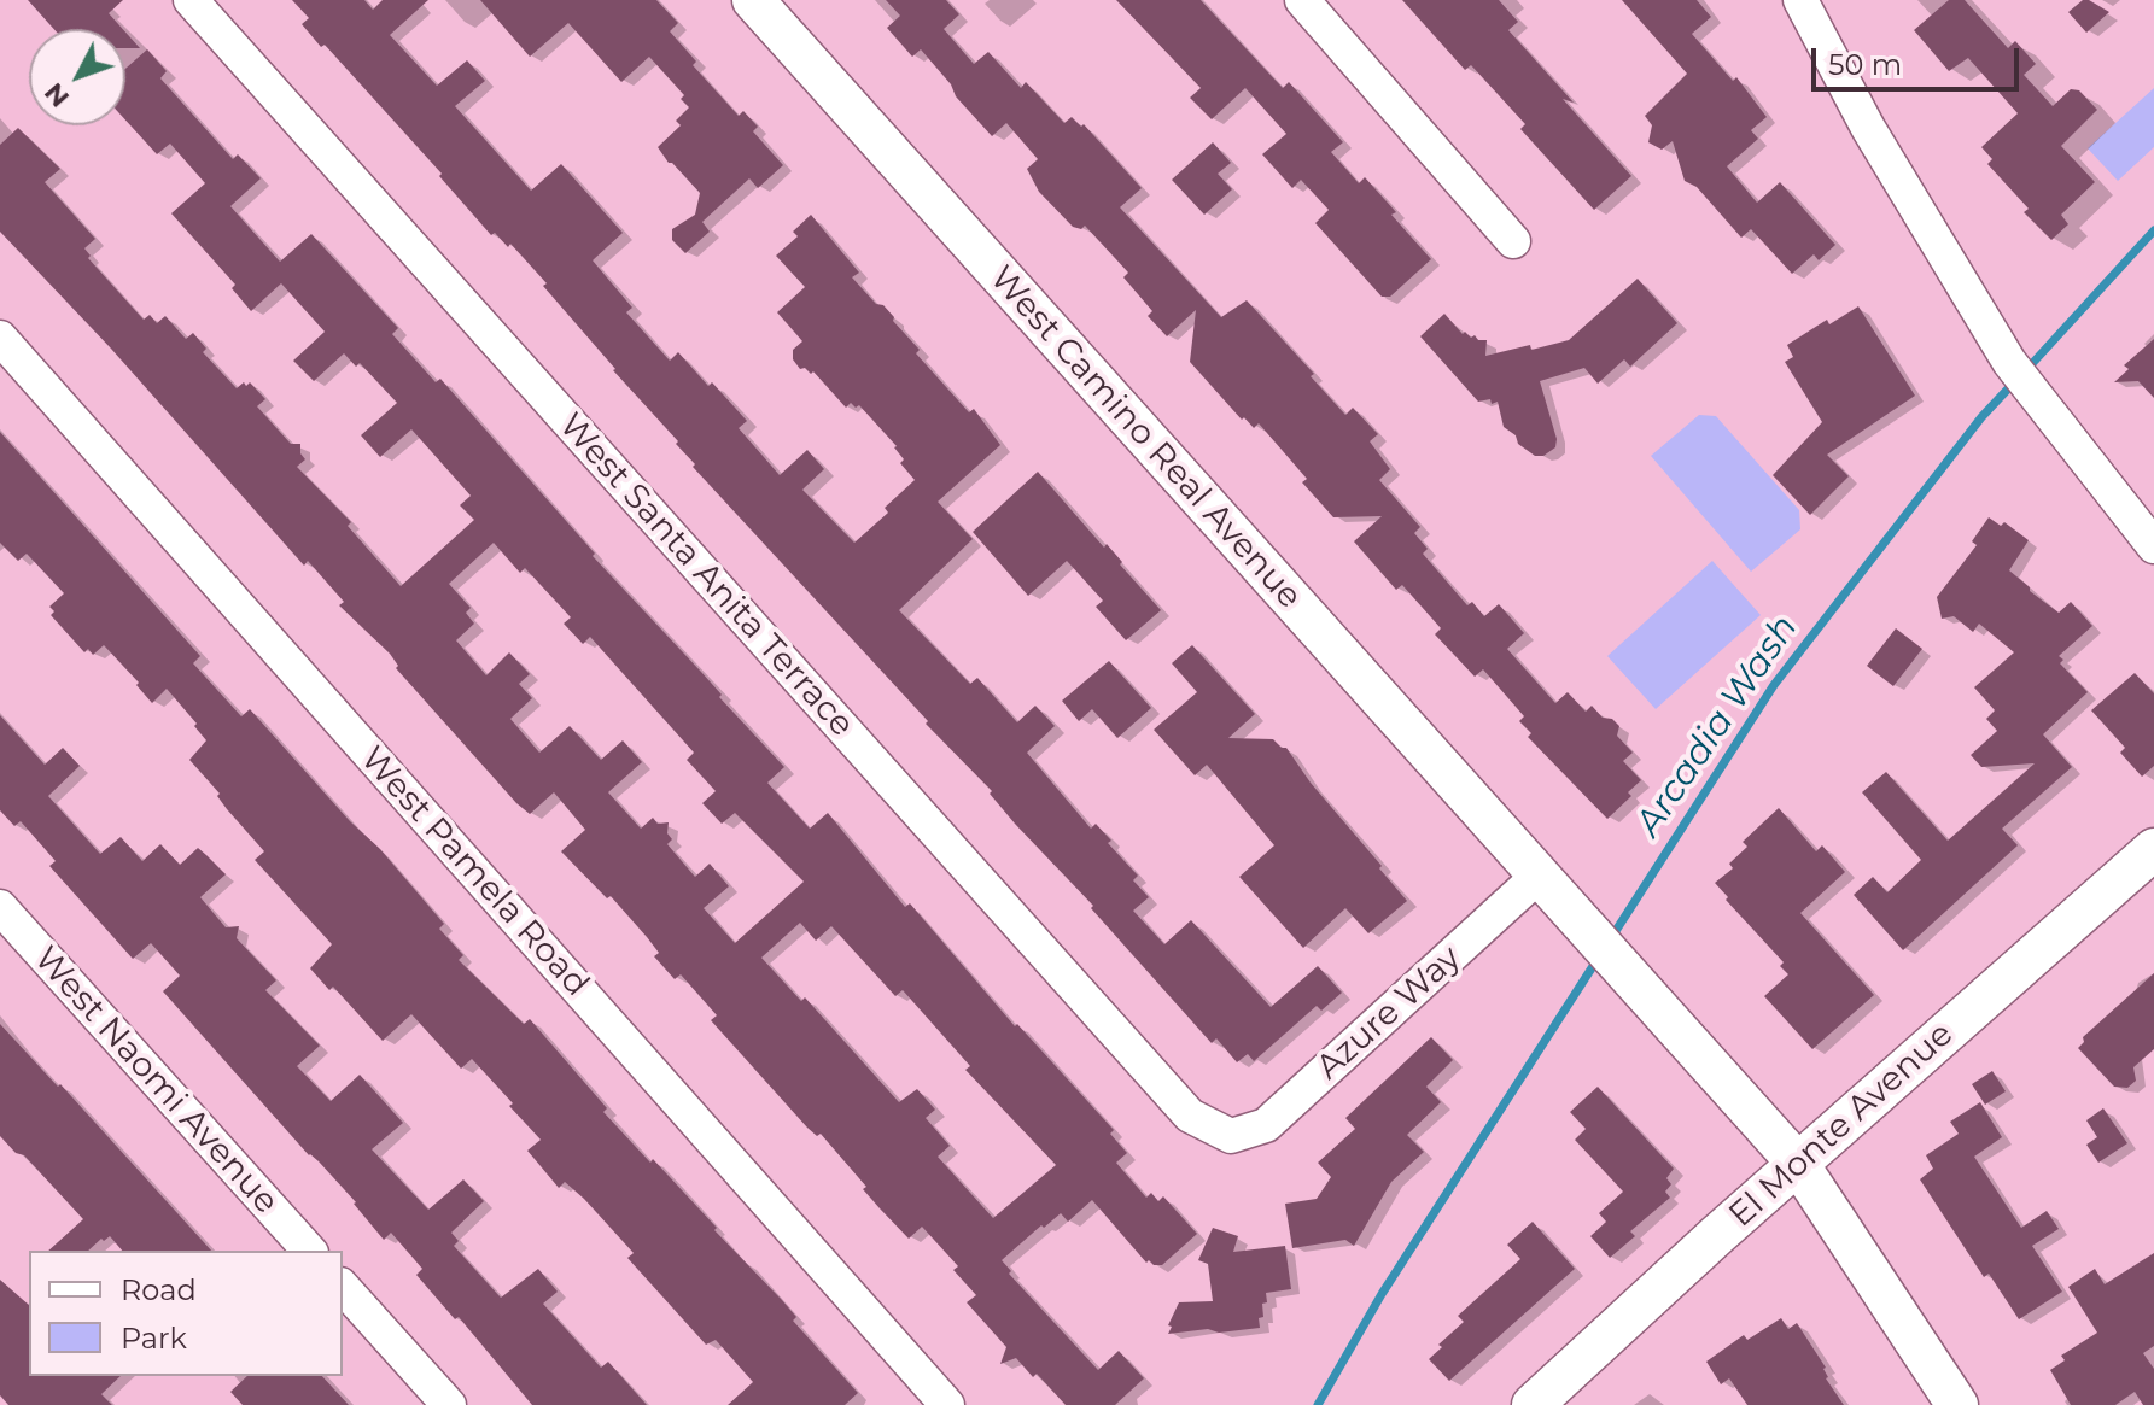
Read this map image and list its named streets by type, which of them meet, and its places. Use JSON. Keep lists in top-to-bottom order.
{
  "streets": {
    "street": [
      "West Camino Real Avenue",
      "West Santa Anita Terrace",
      "West Pamela Road",
      "Azure Way",
      "West Naomi Avenue",
      "El Monte Avenue"
    ]
  },
  "crossings": [
    ["West Camino Real Avenue", "Azure Way"],
    ["West Camino Real Avenue", "El Monte Avenue"],
    ["West Santa Anita Terrace", "Azure Way"]
  ],
  "water": ["Arcadia Wash"],
  "legend": ["Road", "Park"],
  "scale_bar": "50 m",
  "north": "bottom left"
}
